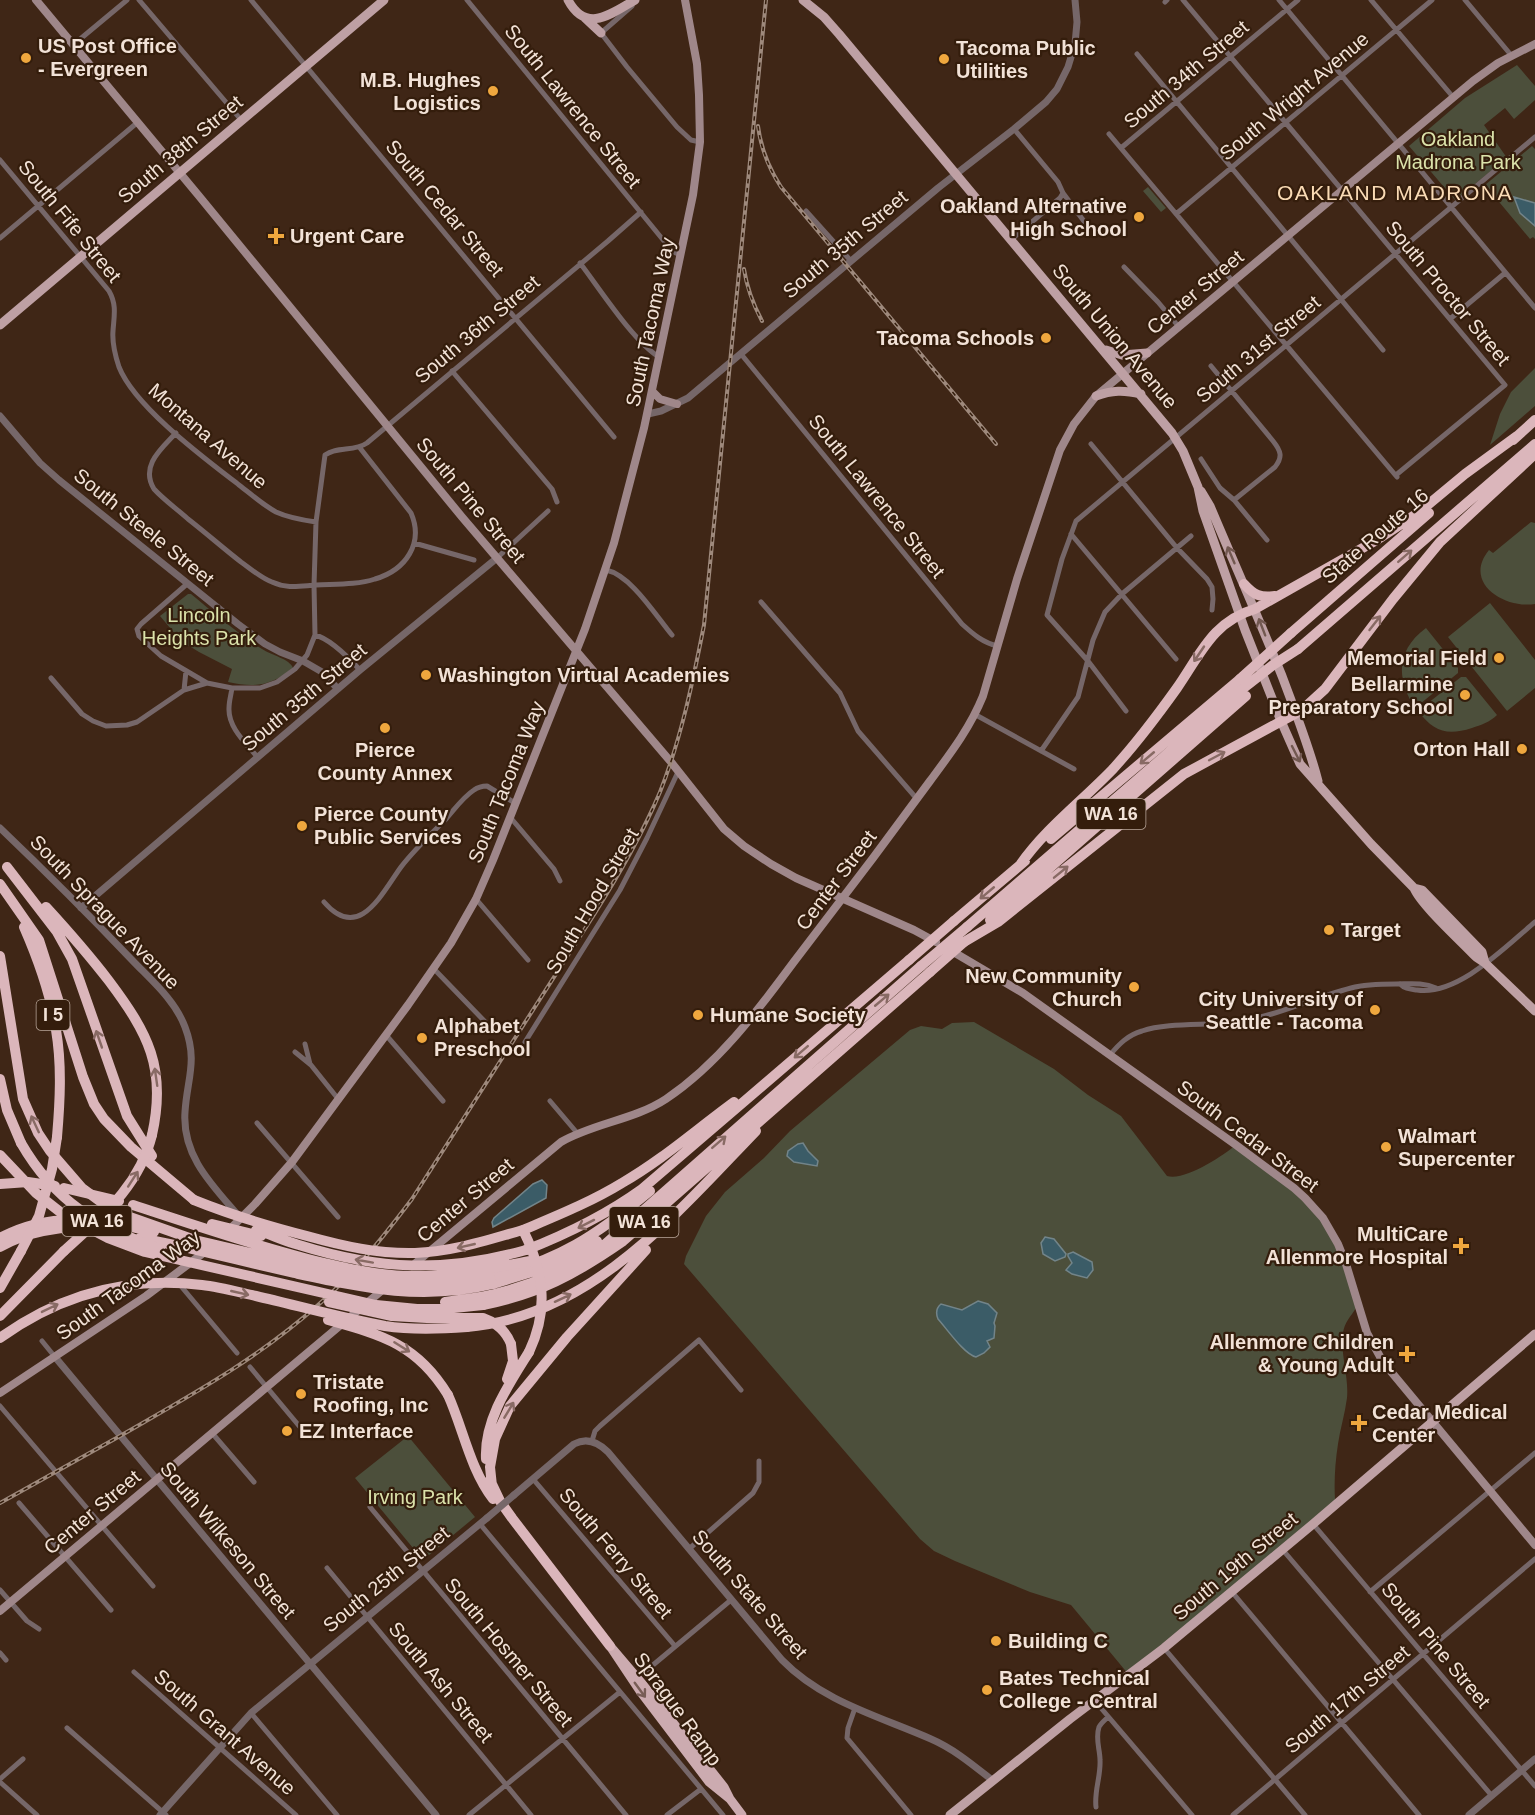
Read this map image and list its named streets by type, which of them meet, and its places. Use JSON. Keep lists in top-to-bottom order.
{
  "streets": {
    "highway": [
      "State Route 16",
      "WA 16",
      "I 5",
      "Sprague Ramp"
    ],
    "main road": [
      "South 38th Street",
      "South Cedar Street",
      "Center Street",
      "South Tacoma Way",
      "South Union Avenue",
      "South Pine Street",
      "South 19th Street"
    ],
    "street": [
      "South 34th Street",
      "South Wright Avenue",
      "South Lawrence Street",
      "South Fife Street",
      "South 35th Street",
      "South Proctor Street",
      "South 36th Street",
      "South 31st Street",
      "Montana Avenue",
      "South Steele Street",
      "South Hood Street",
      "South Sprague Avenue",
      "South Wilkeson Street",
      "South Ferry Street",
      "South 25th Street",
      "South State Street",
      "South Hosmer Street",
      "South Ash Street",
      "South 17th Street",
      "South Grant Avenue"
    ]
  },
  "crossings": [
    ["South 34th Street", "South Proctor Street"],
    ["South Wright Avenue", "South Proctor Street"],
    ["South Lawrence Street", "South 35th Street"],
    ["South Lawrence Street", "Center Street"],
    ["South Lawrence Street", "South Tacoma Way"],
    ["South Lawrence Street", "South 36th Street"],
    ["South 38th Street", "South Cedar Street"],
    ["South 38th Street", "South Fife Street"],
    ["South 38th Street", "South Pine Street"],
    ["South Cedar Street", "South 36th Street"],
    ["South Cedar Street", "South Pine Street"],
    ["South Cedar Street", "South 19th Street"],
    ["South Fife Street", "Montana Avenue"],
    ["South 35th Street", "South Tacoma Way"],
    ["South 35th Street", "South Union Avenue"],
    ["South 35th Street", "South Pine Street"],
    ["South 35th Street", "South Steele Street"],
    ["South 35th Street", "South Sprague Avenue"],
    ["Center Street", "South Proctor Street"],
    ["Center Street", "South Union Avenue"],
    ["Center Street", "South Pine Street"],
    ["Center Street", "South Wilkeson Street"],
    ["South Proctor Street", "South 31st Street"],
    ["South Tacoma Way", "South Pine Street"],
    ["South Tacoma Way", "South Sprague Avenue"],
    ["South Tacoma Way", "South Wilkeson Street"],
    ["South 36th Street", "South Pine Street"],
    ["South Union Avenue", "South 31st Street"],
    ["South Pine Street", "South Hood Street"],
    ["South Pine Street", "South 19th Street"],
    ["South Pine Street", "South 17th Street"],
    ["State Route 16", "WA 16"],
    ["WA 16", "I 5"],
    ["South Wilkeson Street", "South 25th Street"],
    ["South Ferry Street", "South 25th Street"],
    ["South 19th Street", "South State Street"],
    ["South 25th Street", "South State Street"],
    ["South 25th Street", "South Hosmer Street"],
    ["South 25th Street", "South Ash Street"],
    ["South 25th Street", "South Grant Avenue"]
  ],
  "districts": ["OAKLAND MADRONA"],
  "parks": ["Oakland Madrona Park", "Lincoln Heights Park", "Irving Park"],
  "places": {
    "other": [
      "US Post Office - Evergreen",
      "Tacoma Public Utilities",
      "M.B. Hughes Logistics",
      "Oakland Alternative High School",
      "Tacoma Schools",
      "Memorial Field",
      "Washington Virtual Academies",
      "Bellarmine Preparatory School",
      "Pierce County Annex",
      "Orton Hall",
      "Pierce County Public Services",
      "Target",
      "New Community Church",
      "City University of Seattle - Tacoma",
      "Humane Society",
      "Alphabet Preschool",
      "Walmart Supercenter",
      "Tristate Roofing, Inc",
      "EZ Interface",
      "Building C",
      "Bates Technical College - Central"
    ],
    "health": [
      "Urgent Care",
      "MultiCare Allenmore Hospital",
      "Allenmore Children & Young Adult",
      "Cedar Medical Center"
    ]
  }
}
